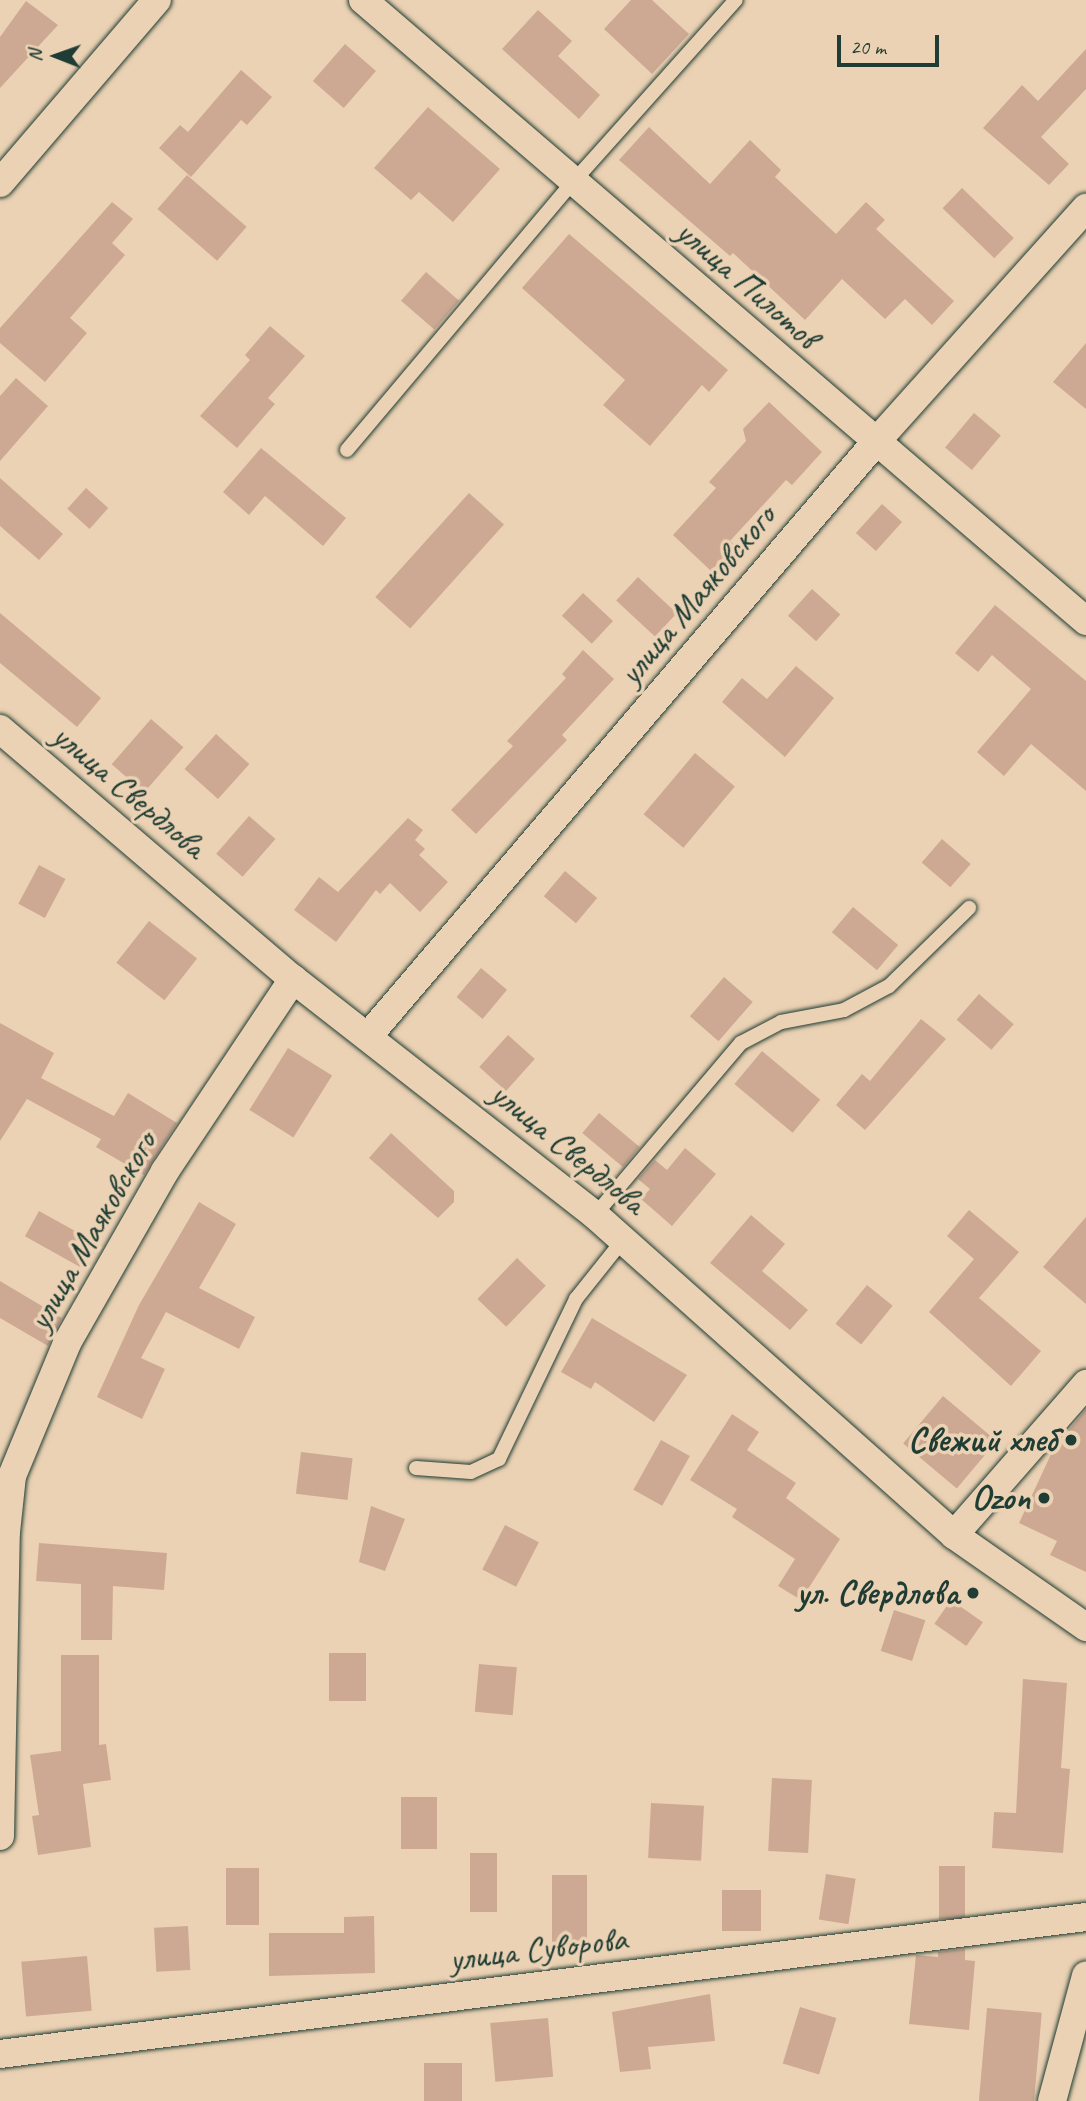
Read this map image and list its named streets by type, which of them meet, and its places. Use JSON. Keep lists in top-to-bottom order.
{
  "streets": {
    "street": [
      "улица Пилотов",
      "улица Маяковского",
      "улица Свердлова",
      "улица Суворова"
    ]
  },
  "crossings": [
    ["улица Пилотов", "улица Маяковского"],
    ["улица Маяковского", "улица Свердлова"]
  ],
  "places": ["Свежий хлеб", "Ozon", "ул. Свердлова"],
  "scale_bar": "20 m",
  "north": "left"
}
